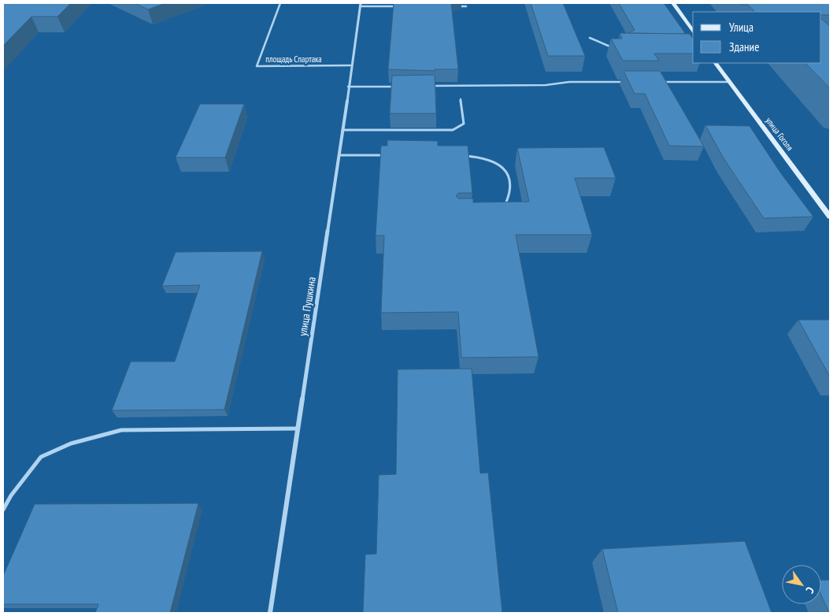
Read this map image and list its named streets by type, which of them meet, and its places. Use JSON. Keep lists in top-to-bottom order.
{
  "streets": {
    "street": ["улица Гоголя", "улица Пушкина"],
    "lane": ["площадь Спартака"]
  },
  "crossings": [
    ["площадь Спартака", "улица Пушкина"]
  ],
  "legend": ["Улица", "Здание"],
  "north": "bottom right"
}
